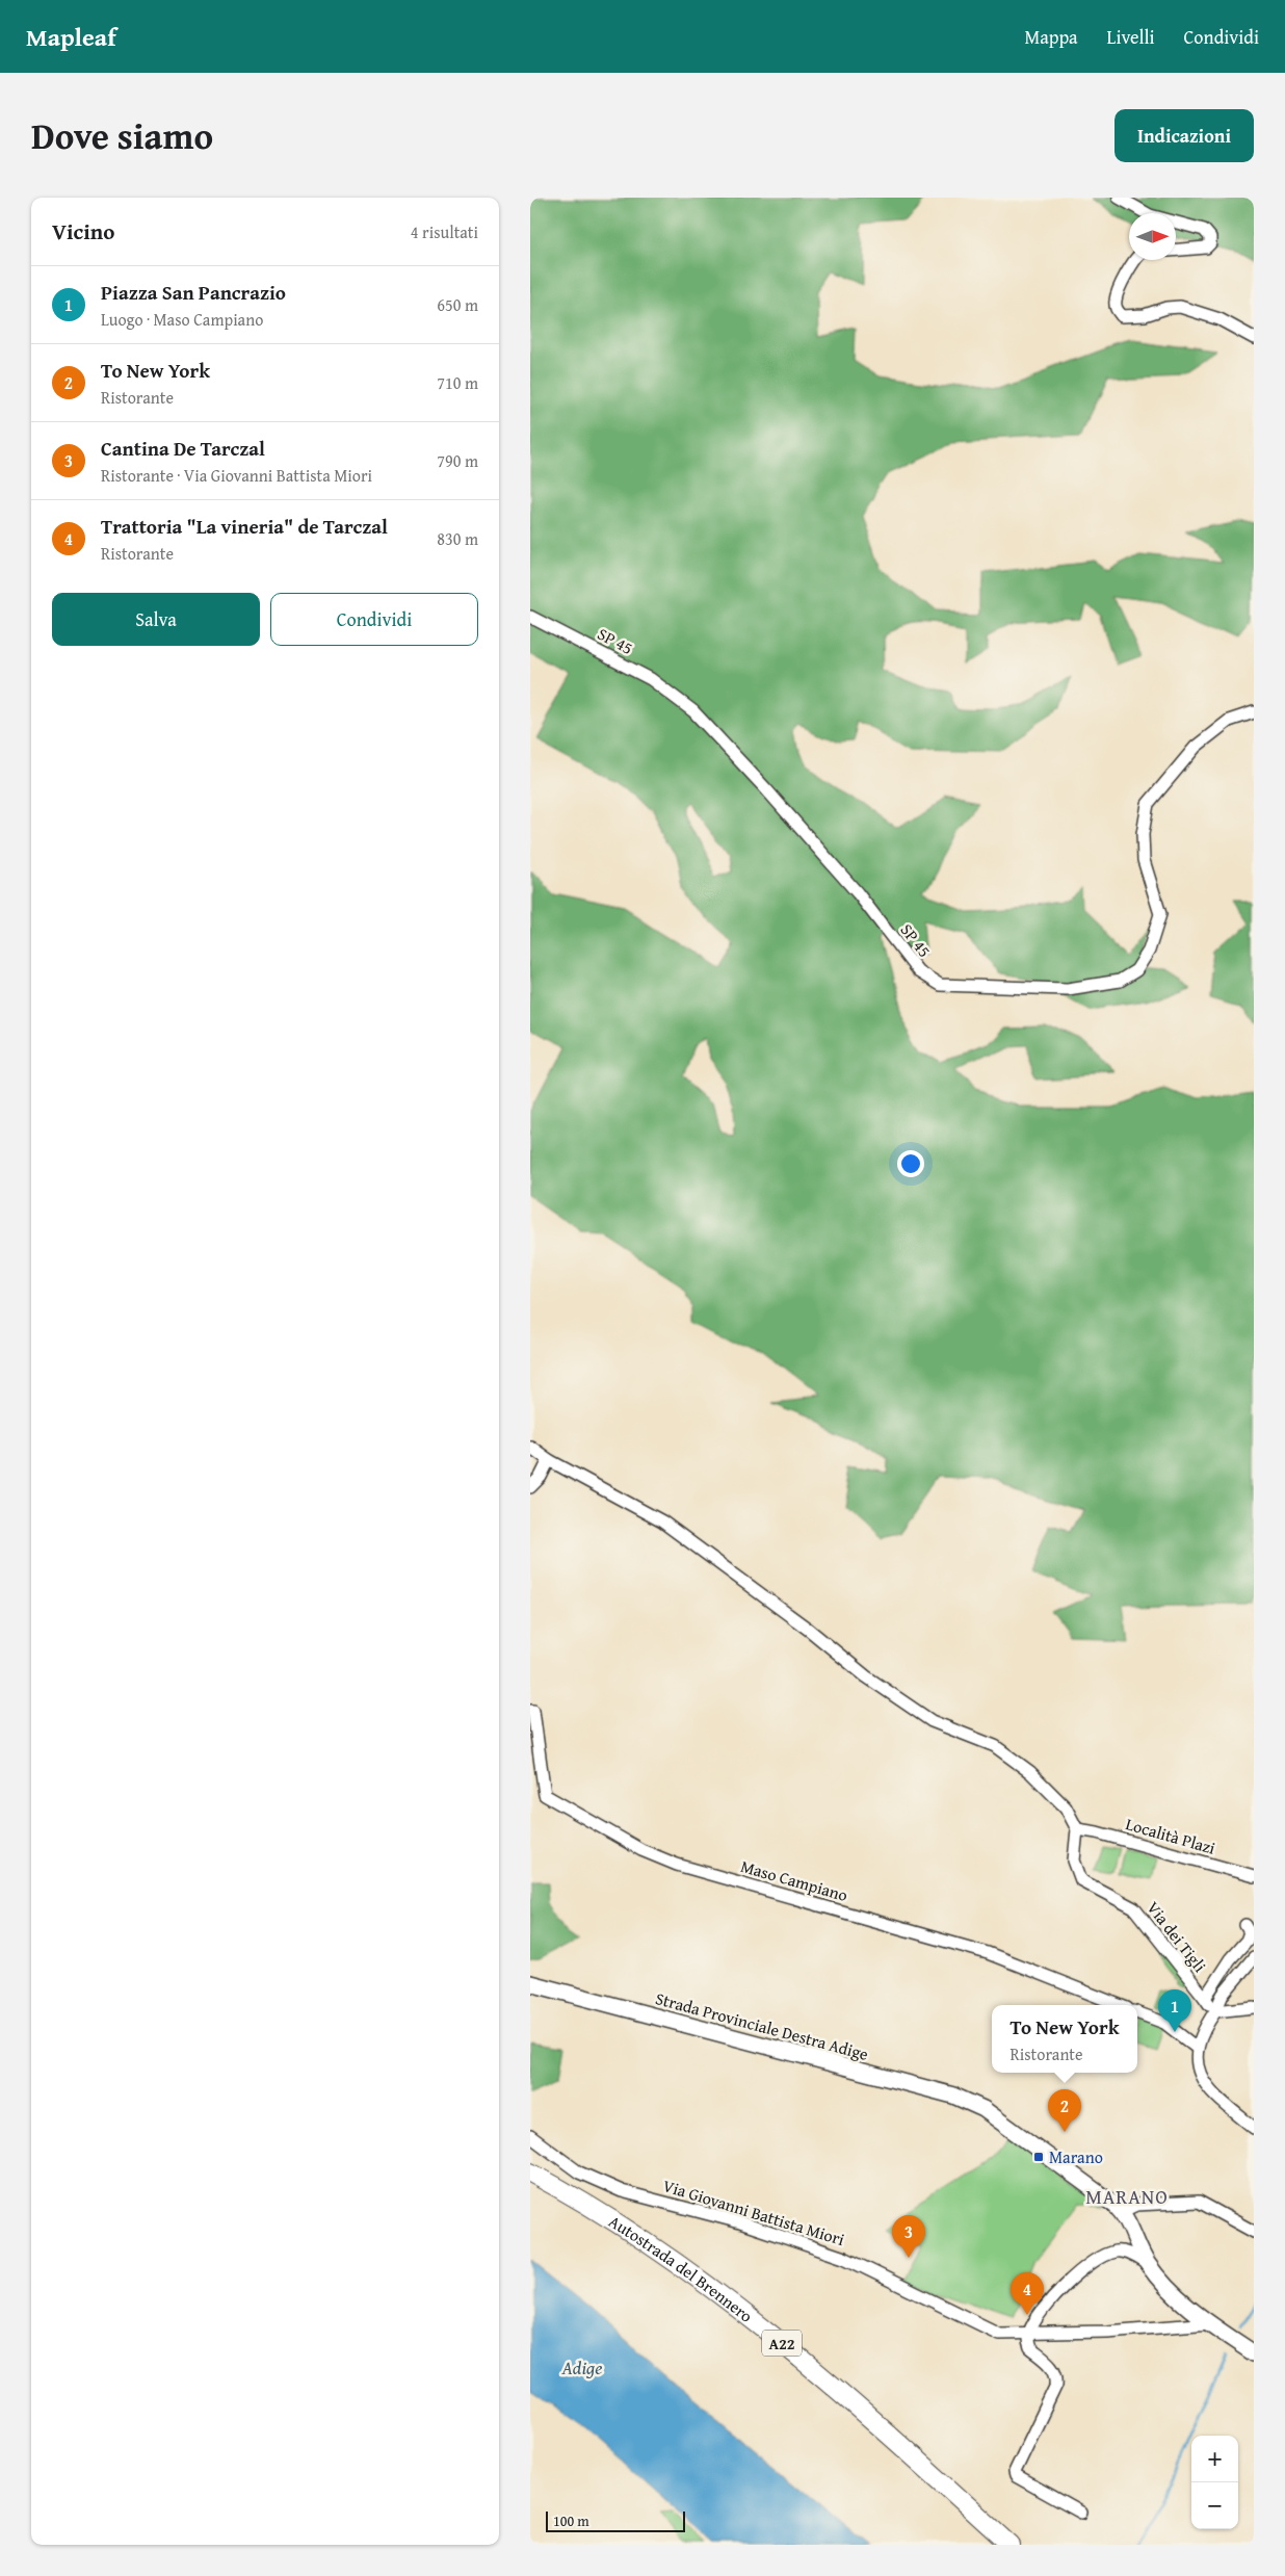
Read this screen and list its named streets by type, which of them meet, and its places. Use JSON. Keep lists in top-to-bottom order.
{
  "streets": {
    "highway": ["Autostrada del Brennero", "A22"],
    "main road": ["Strada Provinciale Destra Adige"],
    "street": [
      "SP 45",
      "Località Plazi",
      "Maso Campiano",
      "Via dei Tigli",
      "Via Giovanni Battista Miori"
    ]
  },
  "crossings": [
    ["Località Plazi", "Via dei Tigli"]
  ],
  "districts": ["MARANO"],
  "water": ["Adige"],
  "places": {
    "transit": ["Marano"]
  },
  "scale_bar": "100 m",
  "north": "right",
  "page": {
    "header": "Mapleaf",
    "nav": ["Mappa", "Livelli", "Condividi"],
    "title": "Dove siamo",
    "buttons": [
      "Indicazioni",
      ["Salva", "Condividi"]
    ],
    "heading": ["Vicino", "4 risultati"],
    "list": [
      {
        "mark": "1",
        "name": "Piazza San Pancrazio",
        "note": "Luogo · Maso Campiano",
        "value": "650 m"
      },
      {
        "mark": "2",
        "name": "To New York",
        "note": "Ristorante",
        "value": "710 m"
      },
      {
        "mark": "3",
        "name": "Cantina De Tarczal",
        "note": "Ristorante · Via Giovanni Battista Miori",
        "value": "790 m"
      },
      {
        "mark": "4",
        "name": "Trattoria \"La vineria\" de Tarczal",
        "note": "Ristorante",
        "value": "830 m"
      }
    ],
    "pins": [
      "1",
      "2",
      "3",
      "4"
    ],
    "popup": ["To New York", "Ristorante"],
    "map_buttons": ["+", "−"],
    "scale": "100 m"
  }
}
